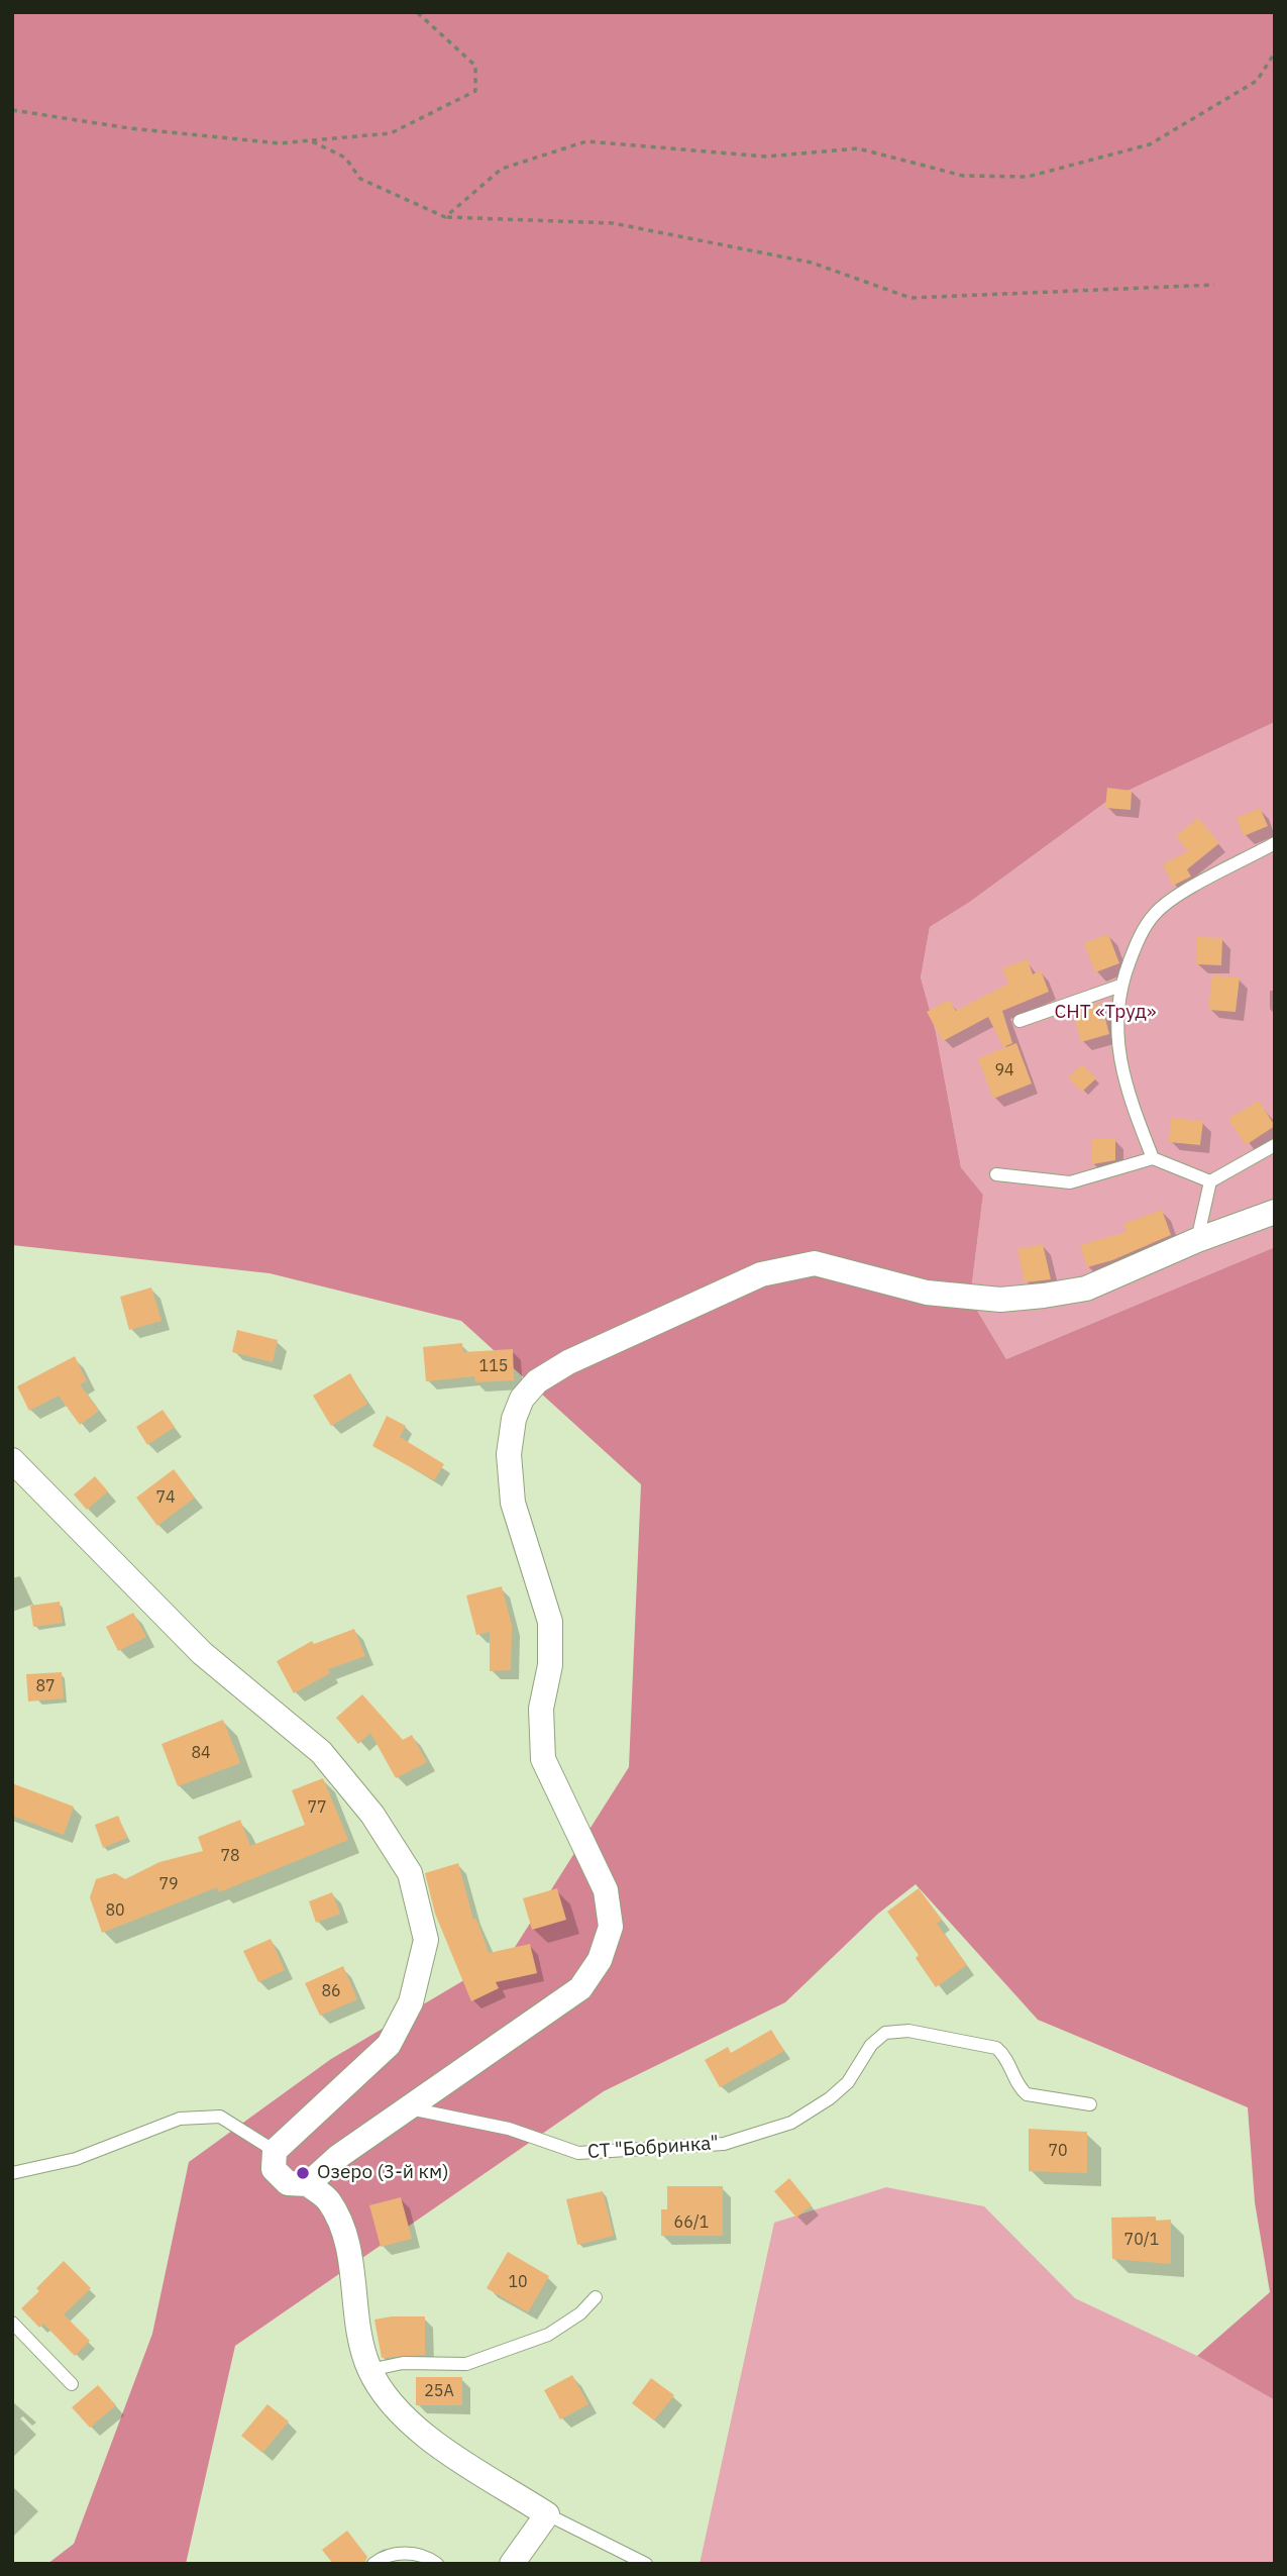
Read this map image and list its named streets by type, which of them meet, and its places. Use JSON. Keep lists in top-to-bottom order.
{
  "streets": {
    "lane": ["СТ \"Бобринка\""]
  },
  "parks": ["СНТ «Труд»"],
  "places": ["Озеро (3-й км)"],
  "house_numbers": [
    "94",
    "115",
    "74",
    "87",
    "84",
    "77",
    "78",
    "79",
    "80",
    "86",
    "70",
    "66/1",
    "70/1",
    "10",
    "25А"
  ]
}
